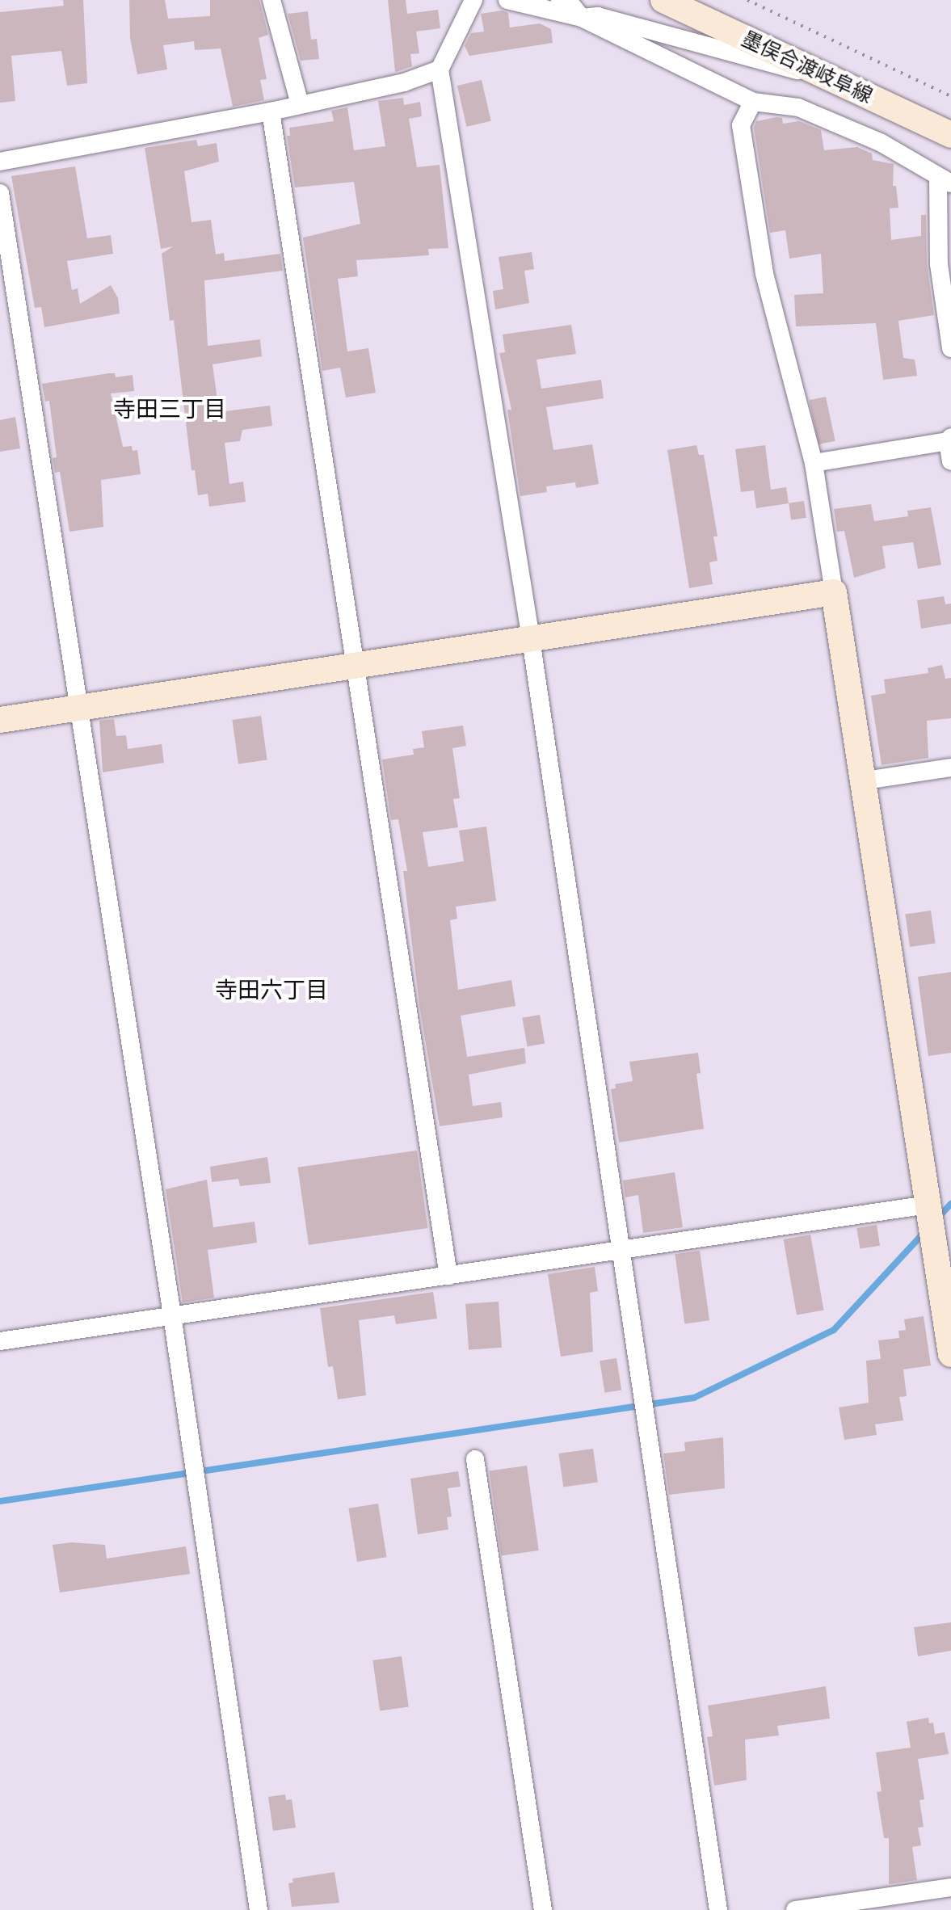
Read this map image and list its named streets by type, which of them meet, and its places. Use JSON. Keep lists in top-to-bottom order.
{
  "streets": {
    "street": ["墨俣合渡岐阜線"]
  },
  "districts": ["寺田三丁目", "寺田六丁目"]
}
